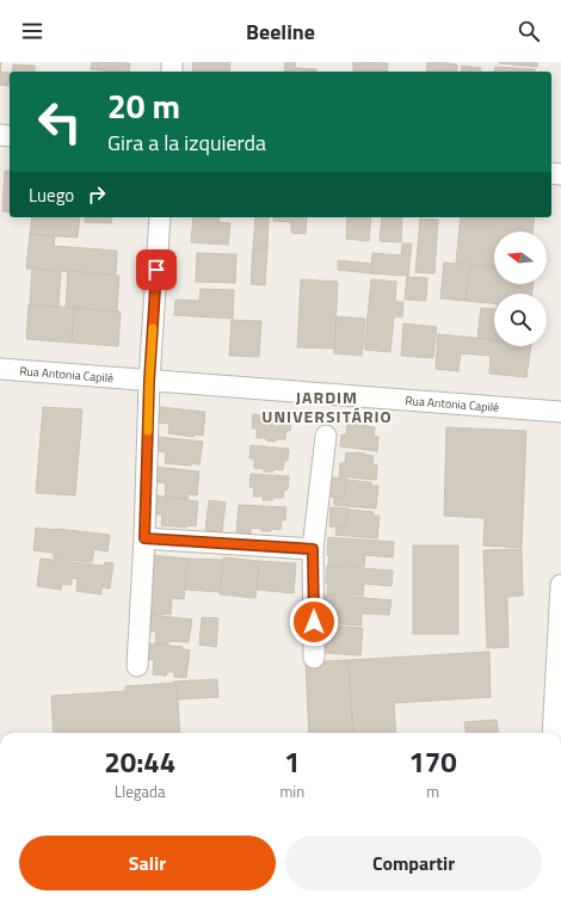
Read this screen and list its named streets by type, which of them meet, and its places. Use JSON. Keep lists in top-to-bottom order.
{
  "streets": {
    "street": ["Rua Antonia Capilé"]
  },
  "districts": ["JARDIM UNIVERSITÁRIO"],
  "north": "left",
  "page": {
    "header": "Beeline",
    "turn": ["20 m", "Gira a la izquierda"],
    "then": "Luego",
    "eta": [
      "20:44",
      "Llegada",
      "1",
      "min",
      "170",
      "m"
    ],
    "buttons": ["Salir", "Compartir"]
  }
}
